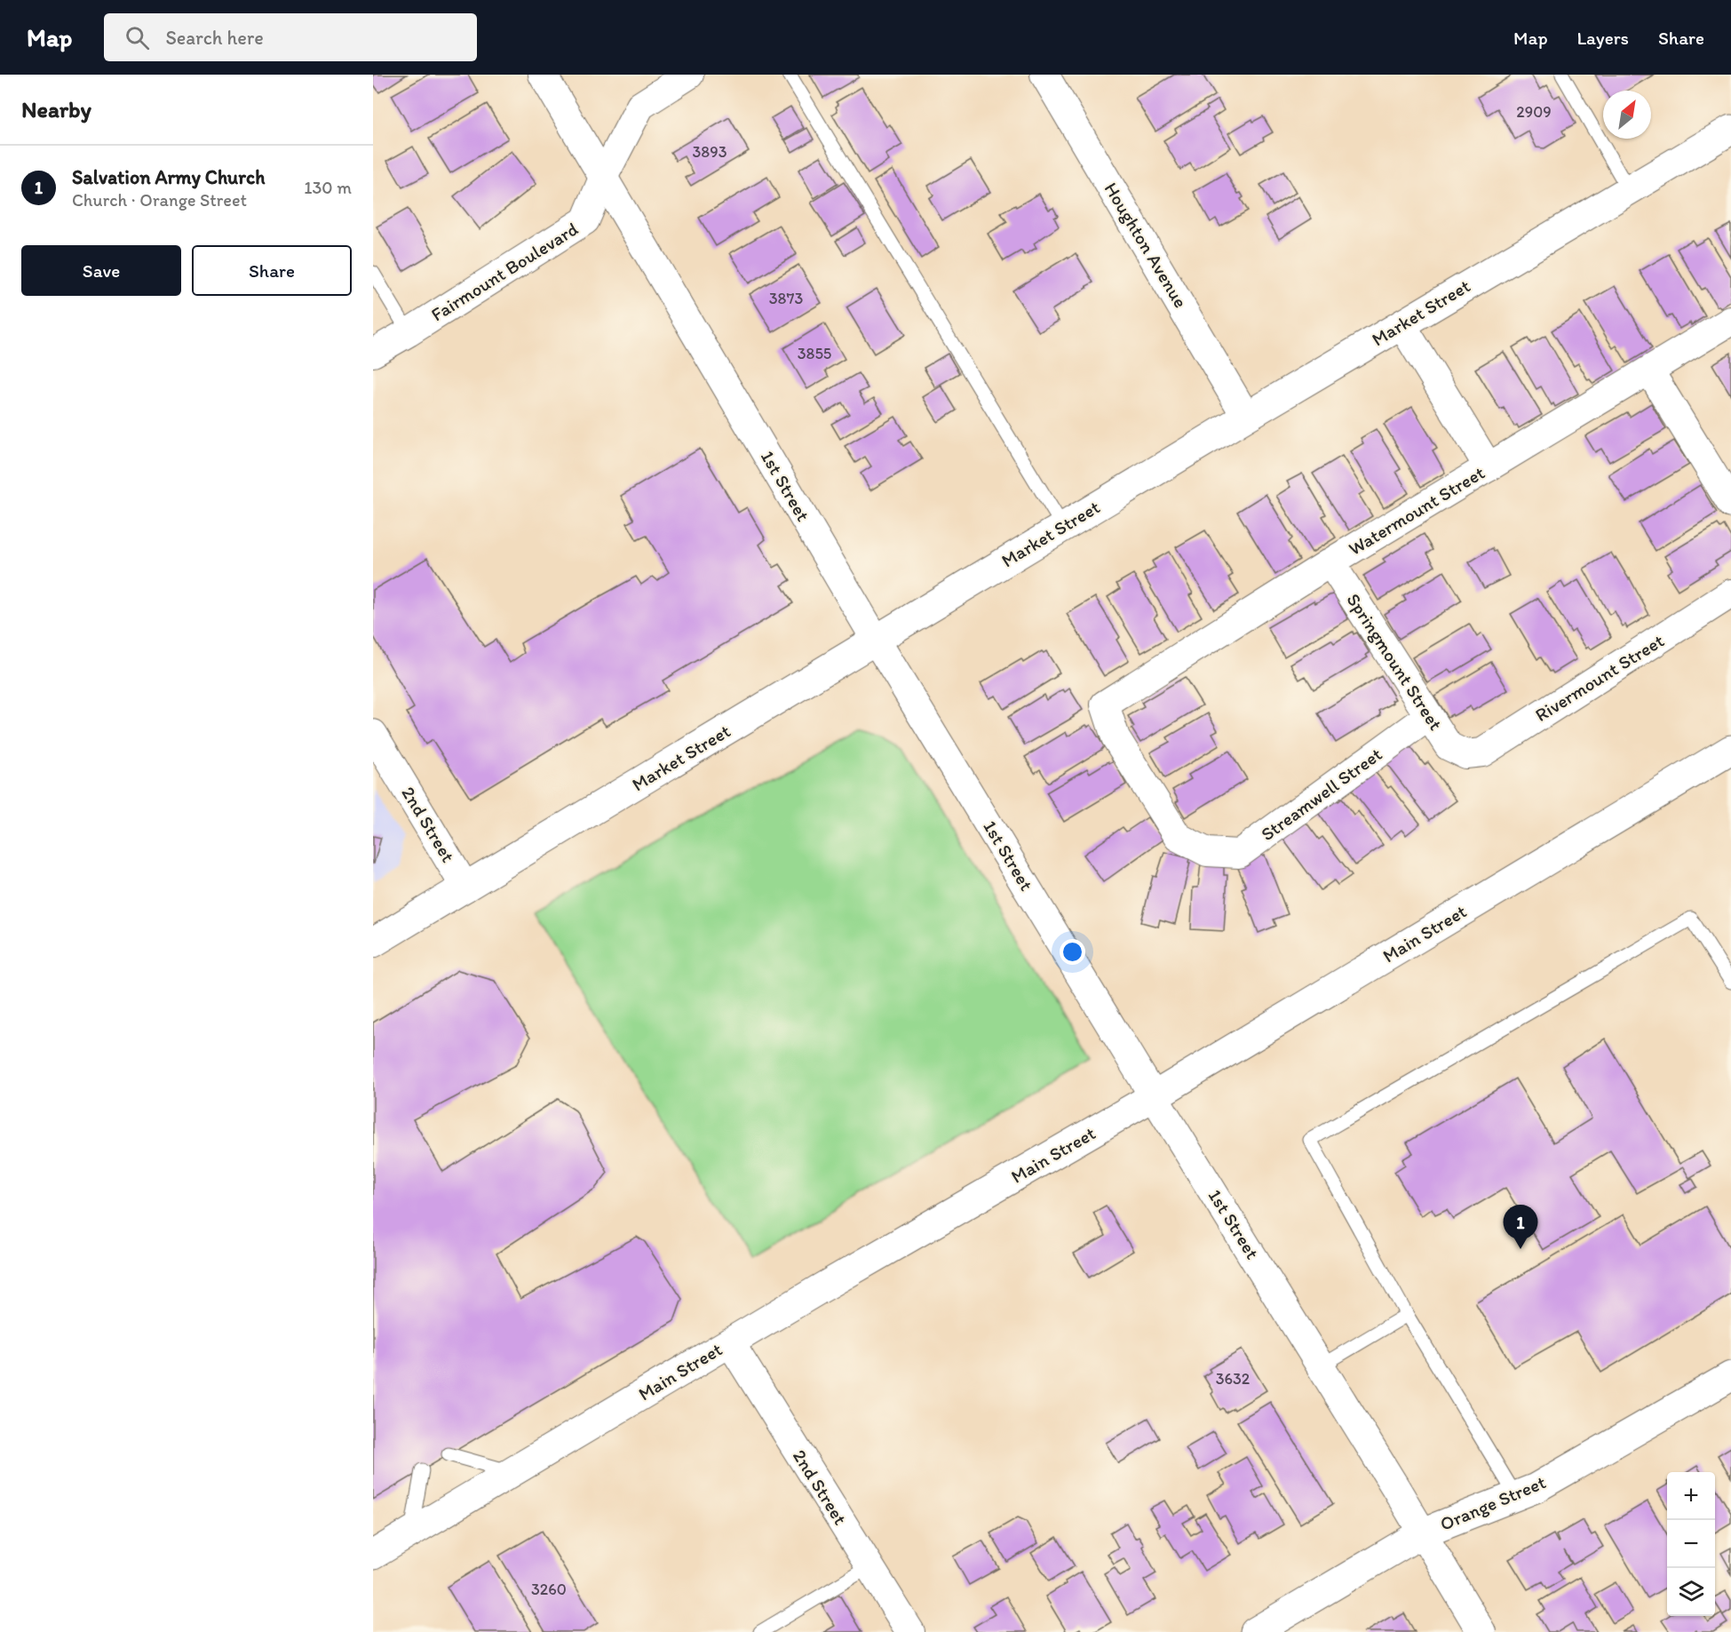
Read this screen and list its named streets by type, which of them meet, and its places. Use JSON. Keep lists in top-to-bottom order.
{
  "streets": {
    "main road": ["Market Street", "Main Street", "Orange Street"],
    "street": [
      "Houghton Avenue",
      "Fairmount Boulevard",
      "1st Street",
      "Watermount Street",
      "Springmount Street",
      "Rivermount Street",
      "Streamwell Street",
      "2nd Street"
    ]
  },
  "crossings": [
    ["Houghton Avenue", "Market Street"],
    ["Fairmount Boulevard", "1st Street"],
    ["Market Street", "1st Street"],
    ["Market Street", "2nd Street"],
    ["1st Street", "Main Street"],
    ["1st Street", "Orange Street"],
    ["Watermount Street", "Springmount Street"],
    ["Watermount Street", "Streamwell Street"],
    ["Springmount Street", "Rivermount Street"],
    ["Springmount Street", "Streamwell Street"],
    ["2nd Street", "Main Street"]
  ],
  "house_numbers": [
    "2909",
    "3893",
    "3873",
    "3855",
    "3632",
    "3260"
  ],
  "north": "top right",
  "page": {
    "header": "Map",
    "search": "Search here",
    "nav": ["Map", "Layers", "Share"],
    "heading": "Nearby",
    "list": [
      {
        "mark": "1",
        "name": "Salvation Army Church",
        "note": "Church · Orange Street",
        "value": "130 m"
      }
    ],
    "buttons": ["Save", "Share"],
    "pins": "1",
    "map_buttons": ["+", "−"]
  }
}
